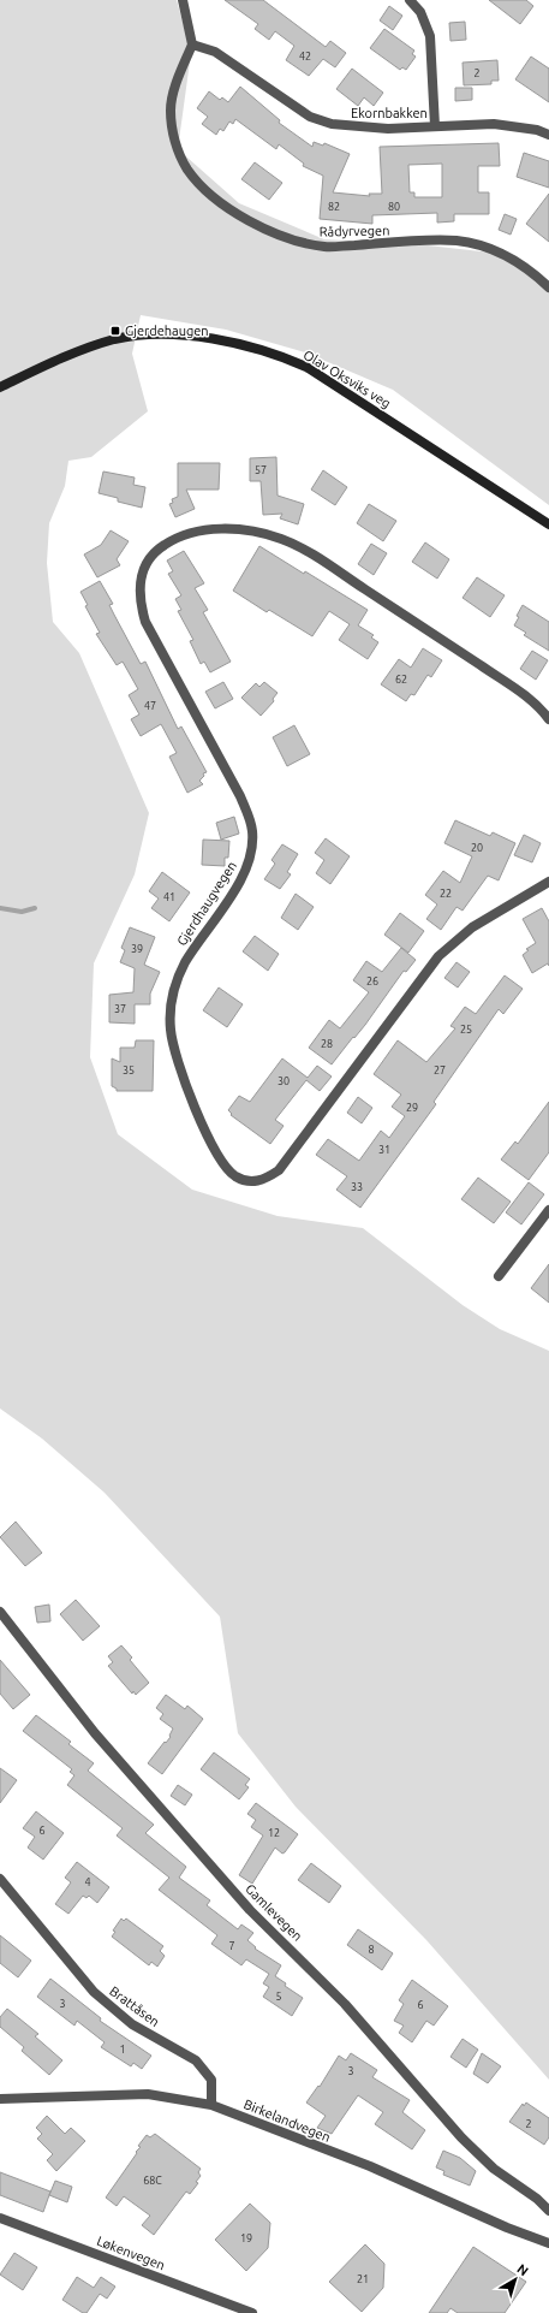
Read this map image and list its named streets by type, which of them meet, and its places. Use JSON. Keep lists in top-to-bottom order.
{
  "streets": {
    "street": [
      "Ekornbakken",
      "Rådyrvegen",
      "Olav Oksviks veg",
      "Gjerdhaugvegen",
      "Gamlevegen",
      "Brattåsen",
      "Birkelandvegen",
      "Løkenvegen"
    ]
  },
  "crossings": [
    ["Ekornbakken", "Rådyrvegen"],
    ["Brattåsen", "Birkelandvegen"]
  ],
  "places": {
    "transit": ["Gjerdehaugen"]
  },
  "house_numbers": [
    "42",
    "2",
    "82",
    "80",
    "57",
    "62",
    "47",
    "20",
    "22",
    "41",
    "39",
    "26",
    "37",
    "25",
    "28",
    "35",
    "27",
    "30",
    "29",
    "31",
    "33",
    "6",
    "12",
    "4",
    "7",
    "8",
    "5",
    "3",
    "6",
    "1",
    "3",
    "2",
    "68C",
    "19",
    "21"
  ],
  "north": "top right"
}
